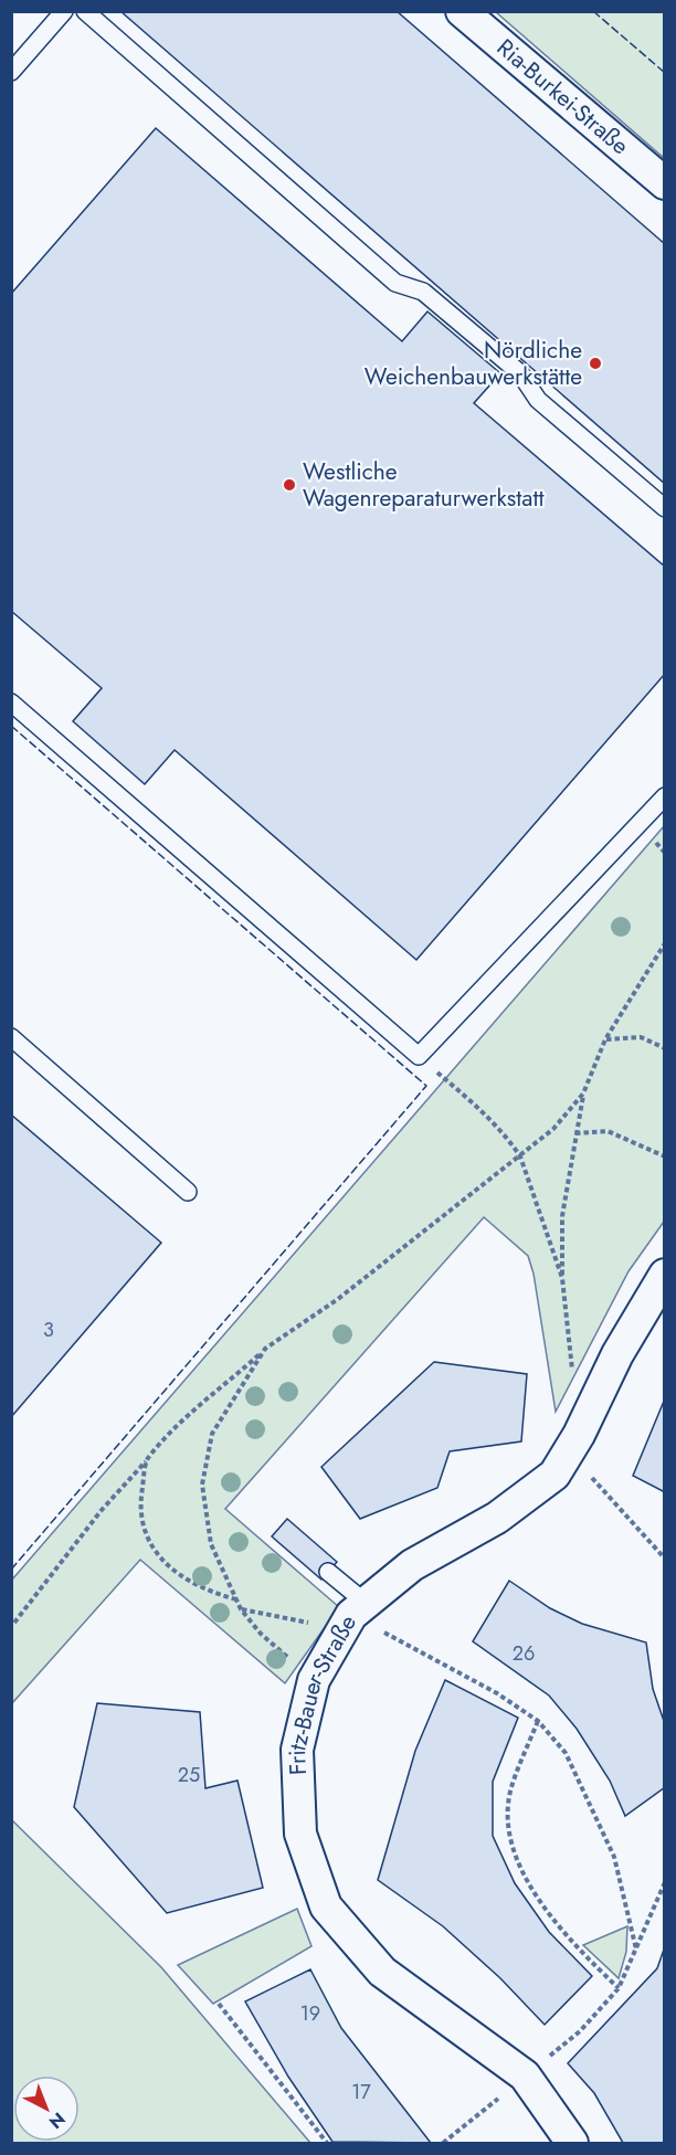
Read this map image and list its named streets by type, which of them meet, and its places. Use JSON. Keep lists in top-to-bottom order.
{
  "streets": {
    "street": ["Ria-Burkei-Straße", "Fritz-Bauer-Straße"]
  },
  "places": ["Nördliche Weichenbauwerkstätte", "Westliche Wagenreparaturwerkstatt"],
  "house_numbers": [
    "3",
    "26",
    "25",
    "19",
    "17"
  ],
  "north": "bottom right"
}
